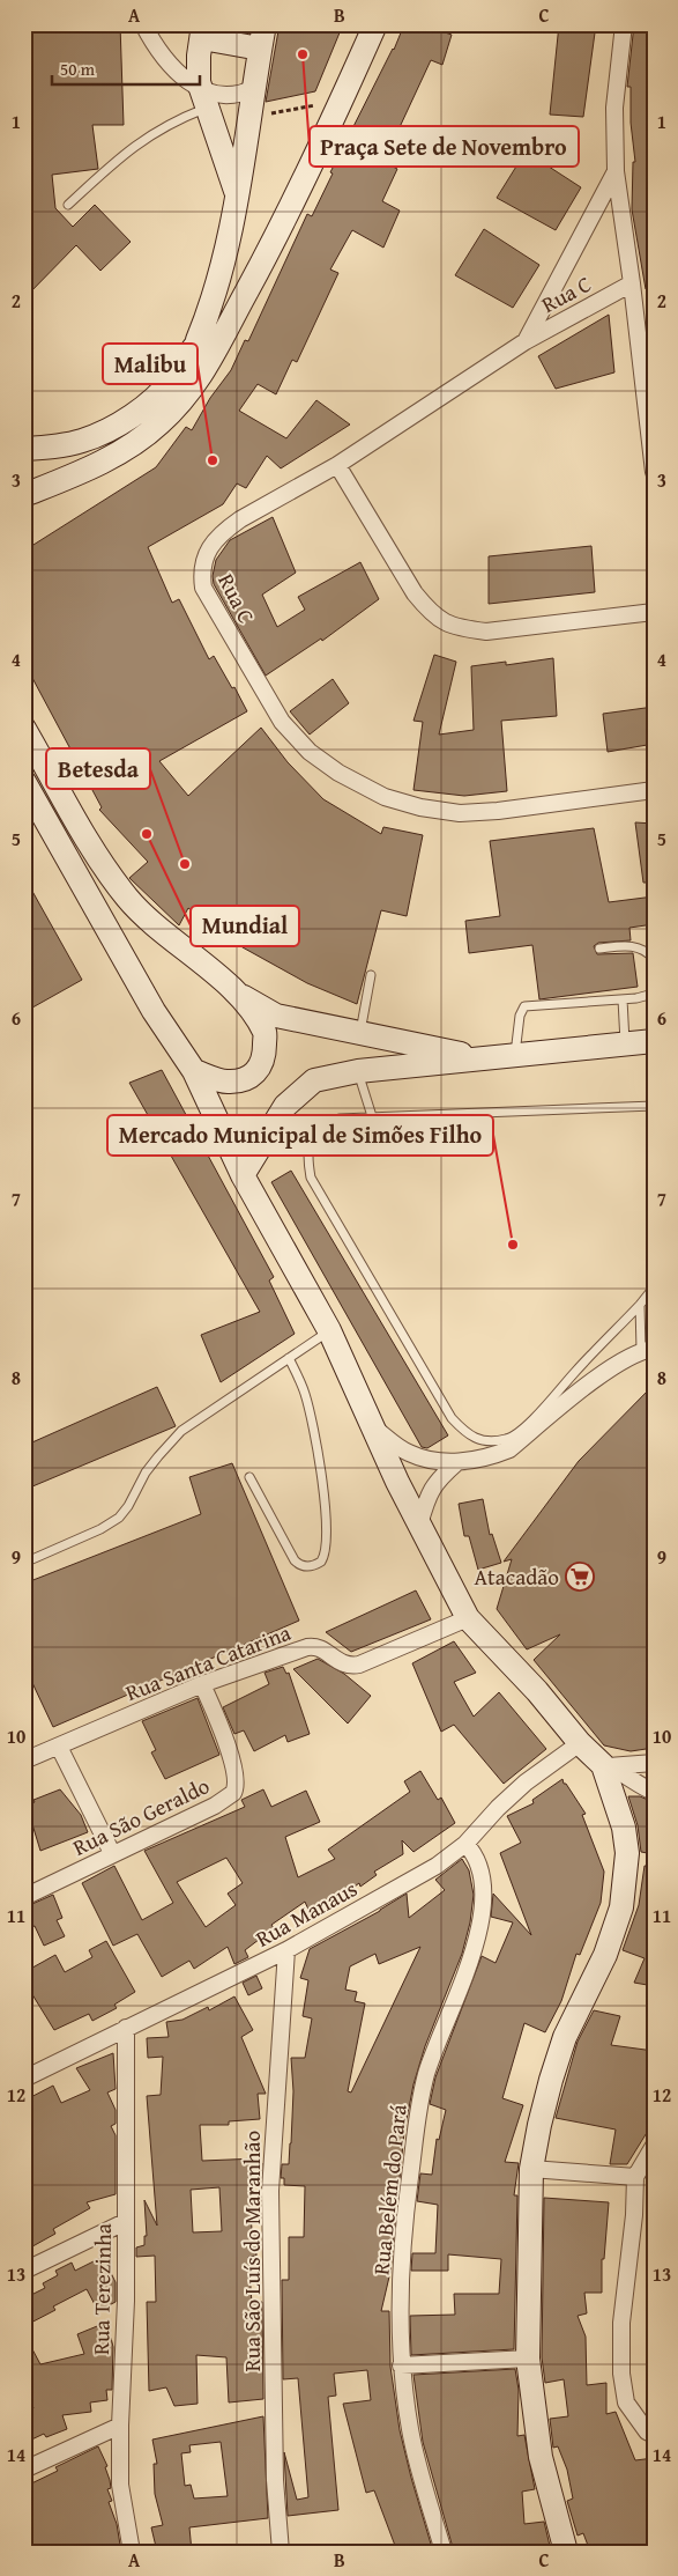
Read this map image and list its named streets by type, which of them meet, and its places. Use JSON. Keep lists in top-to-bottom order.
{
  "streets": {
    "street": [
      "Rua C",
      "Rua Santa Catarina",
      "Rua São Geraldo",
      "Rua Manaus",
      "Rua Belém do Pará",
      "Rua São Luís do Maranhão",
      "Rua Terezinha"
    ]
  },
  "crossings": [
    ["Rua Santa Catarina", "Rua São Geraldo"],
    ["Rua Manaus", "Rua Belém do Pará"],
    ["Rua Manaus", "Rua São Luís do Maranhão"],
    ["Rua Manaus", "Rua Terezinha"]
  ],
  "places": {
    "other": [
      "Praça Sete de Novembro",
      "Malibu",
      "Mundial",
      "Betesda",
      "Mercado Municipal de Simões Filho"
    ],
    "supermarket": ["Atacadão"]
  },
  "scale_bar": "50 m",
  "grid": {
    "columns": ["A", "B", "C"],
    "rows": [
      "1",
      "2",
      "3",
      "4",
      "5",
      "6",
      "7",
      "8",
      "9",
      "10",
      "11",
      "12",
      "13",
      "14"
    ]
  }
}
